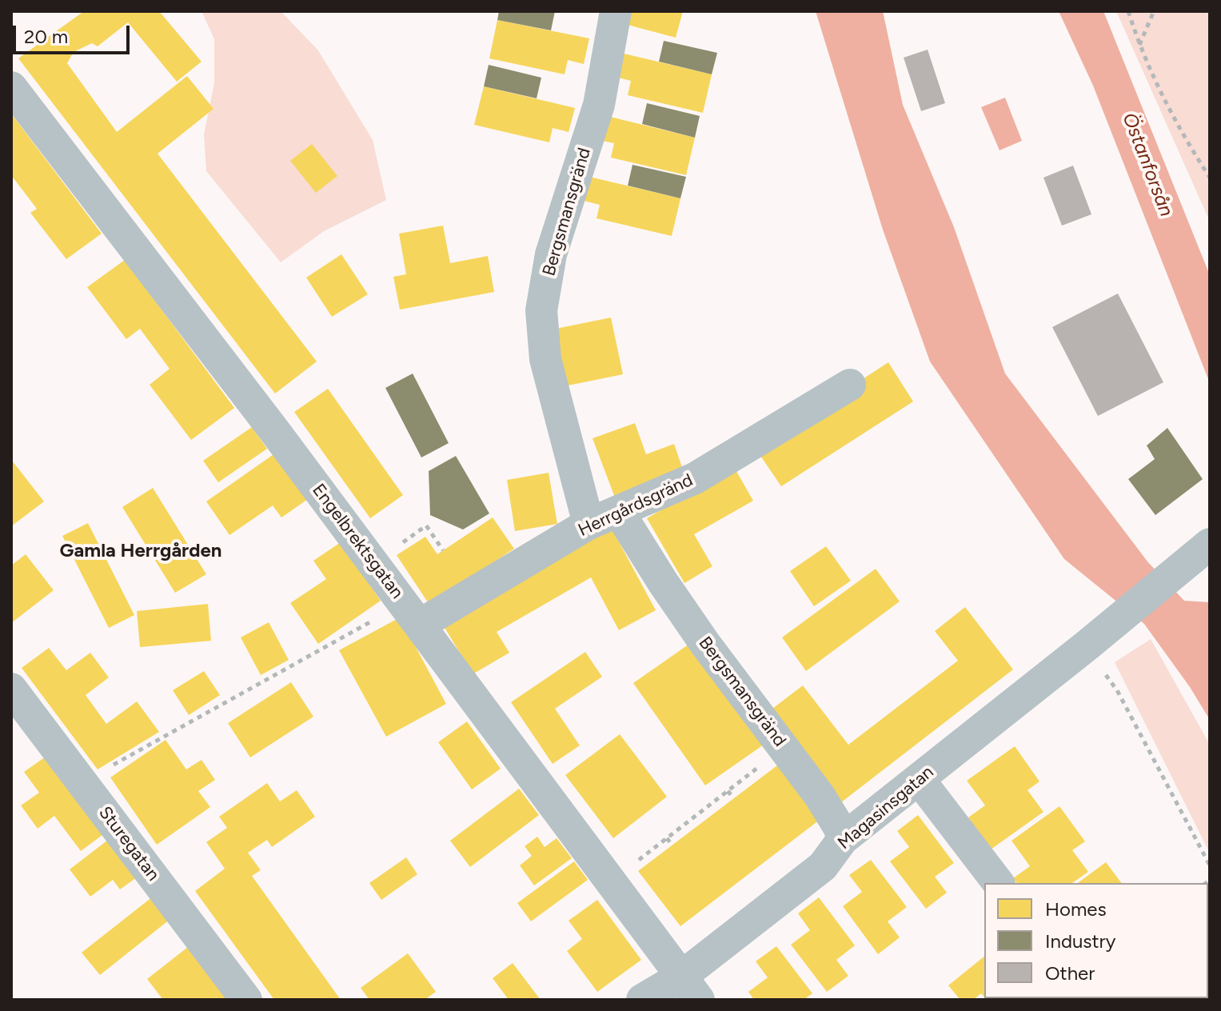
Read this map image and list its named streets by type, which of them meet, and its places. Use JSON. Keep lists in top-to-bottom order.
{
  "streets": {
    "street": [
      "Bergsmansgränd",
      "Herrgårdsgränd",
      "Engelbrektsgatan",
      "Magasinsgatan",
      "Sturegatan"
    ]
  },
  "crossings": [
    ["Bergsmansgränd", "Herrgårdsgränd"],
    ["Bergsmansgränd", "Magasinsgatan"],
    ["Herrgårdsgränd", "Engelbrektsgatan"],
    ["Engelbrektsgatan", "Magasinsgatan"]
  ],
  "districts": ["Gamla Herrgården"],
  "water": ["Östanforsån"],
  "legend": ["Homes", "Industry", "Other"],
  "scale_bar": "20 m"
}
